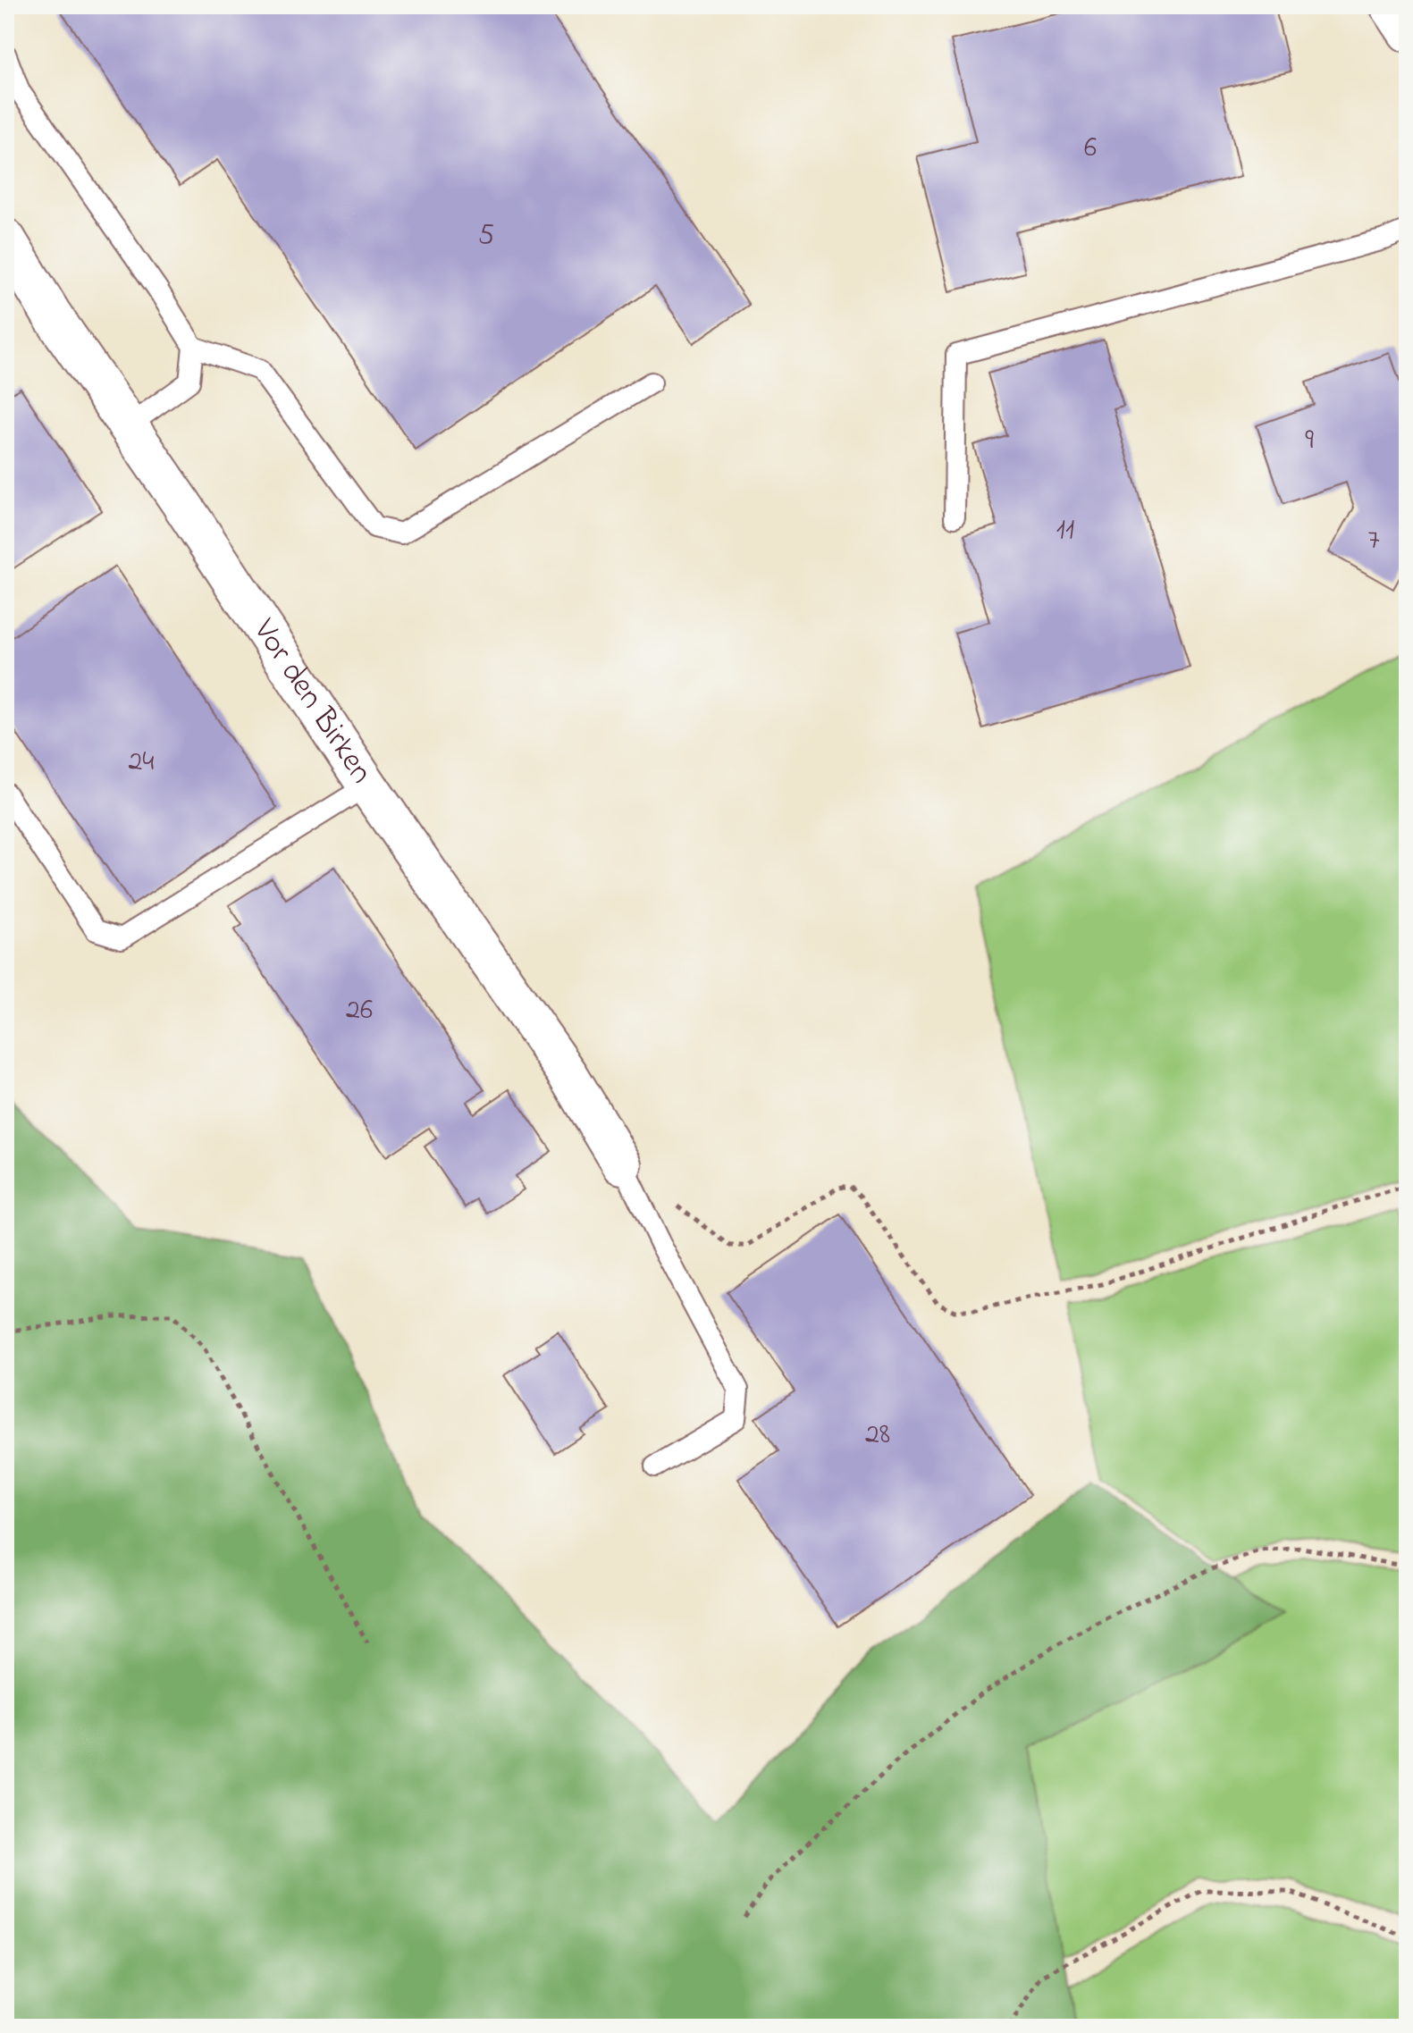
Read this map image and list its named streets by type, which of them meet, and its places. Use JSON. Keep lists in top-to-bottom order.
{
  "streets": {
    "street": ["Vor den Birken"]
  },
  "house_numbers": [
    "6",
    "5",
    "9",
    "11",
    "7",
    "24",
    "26",
    "28"
  ]
}
